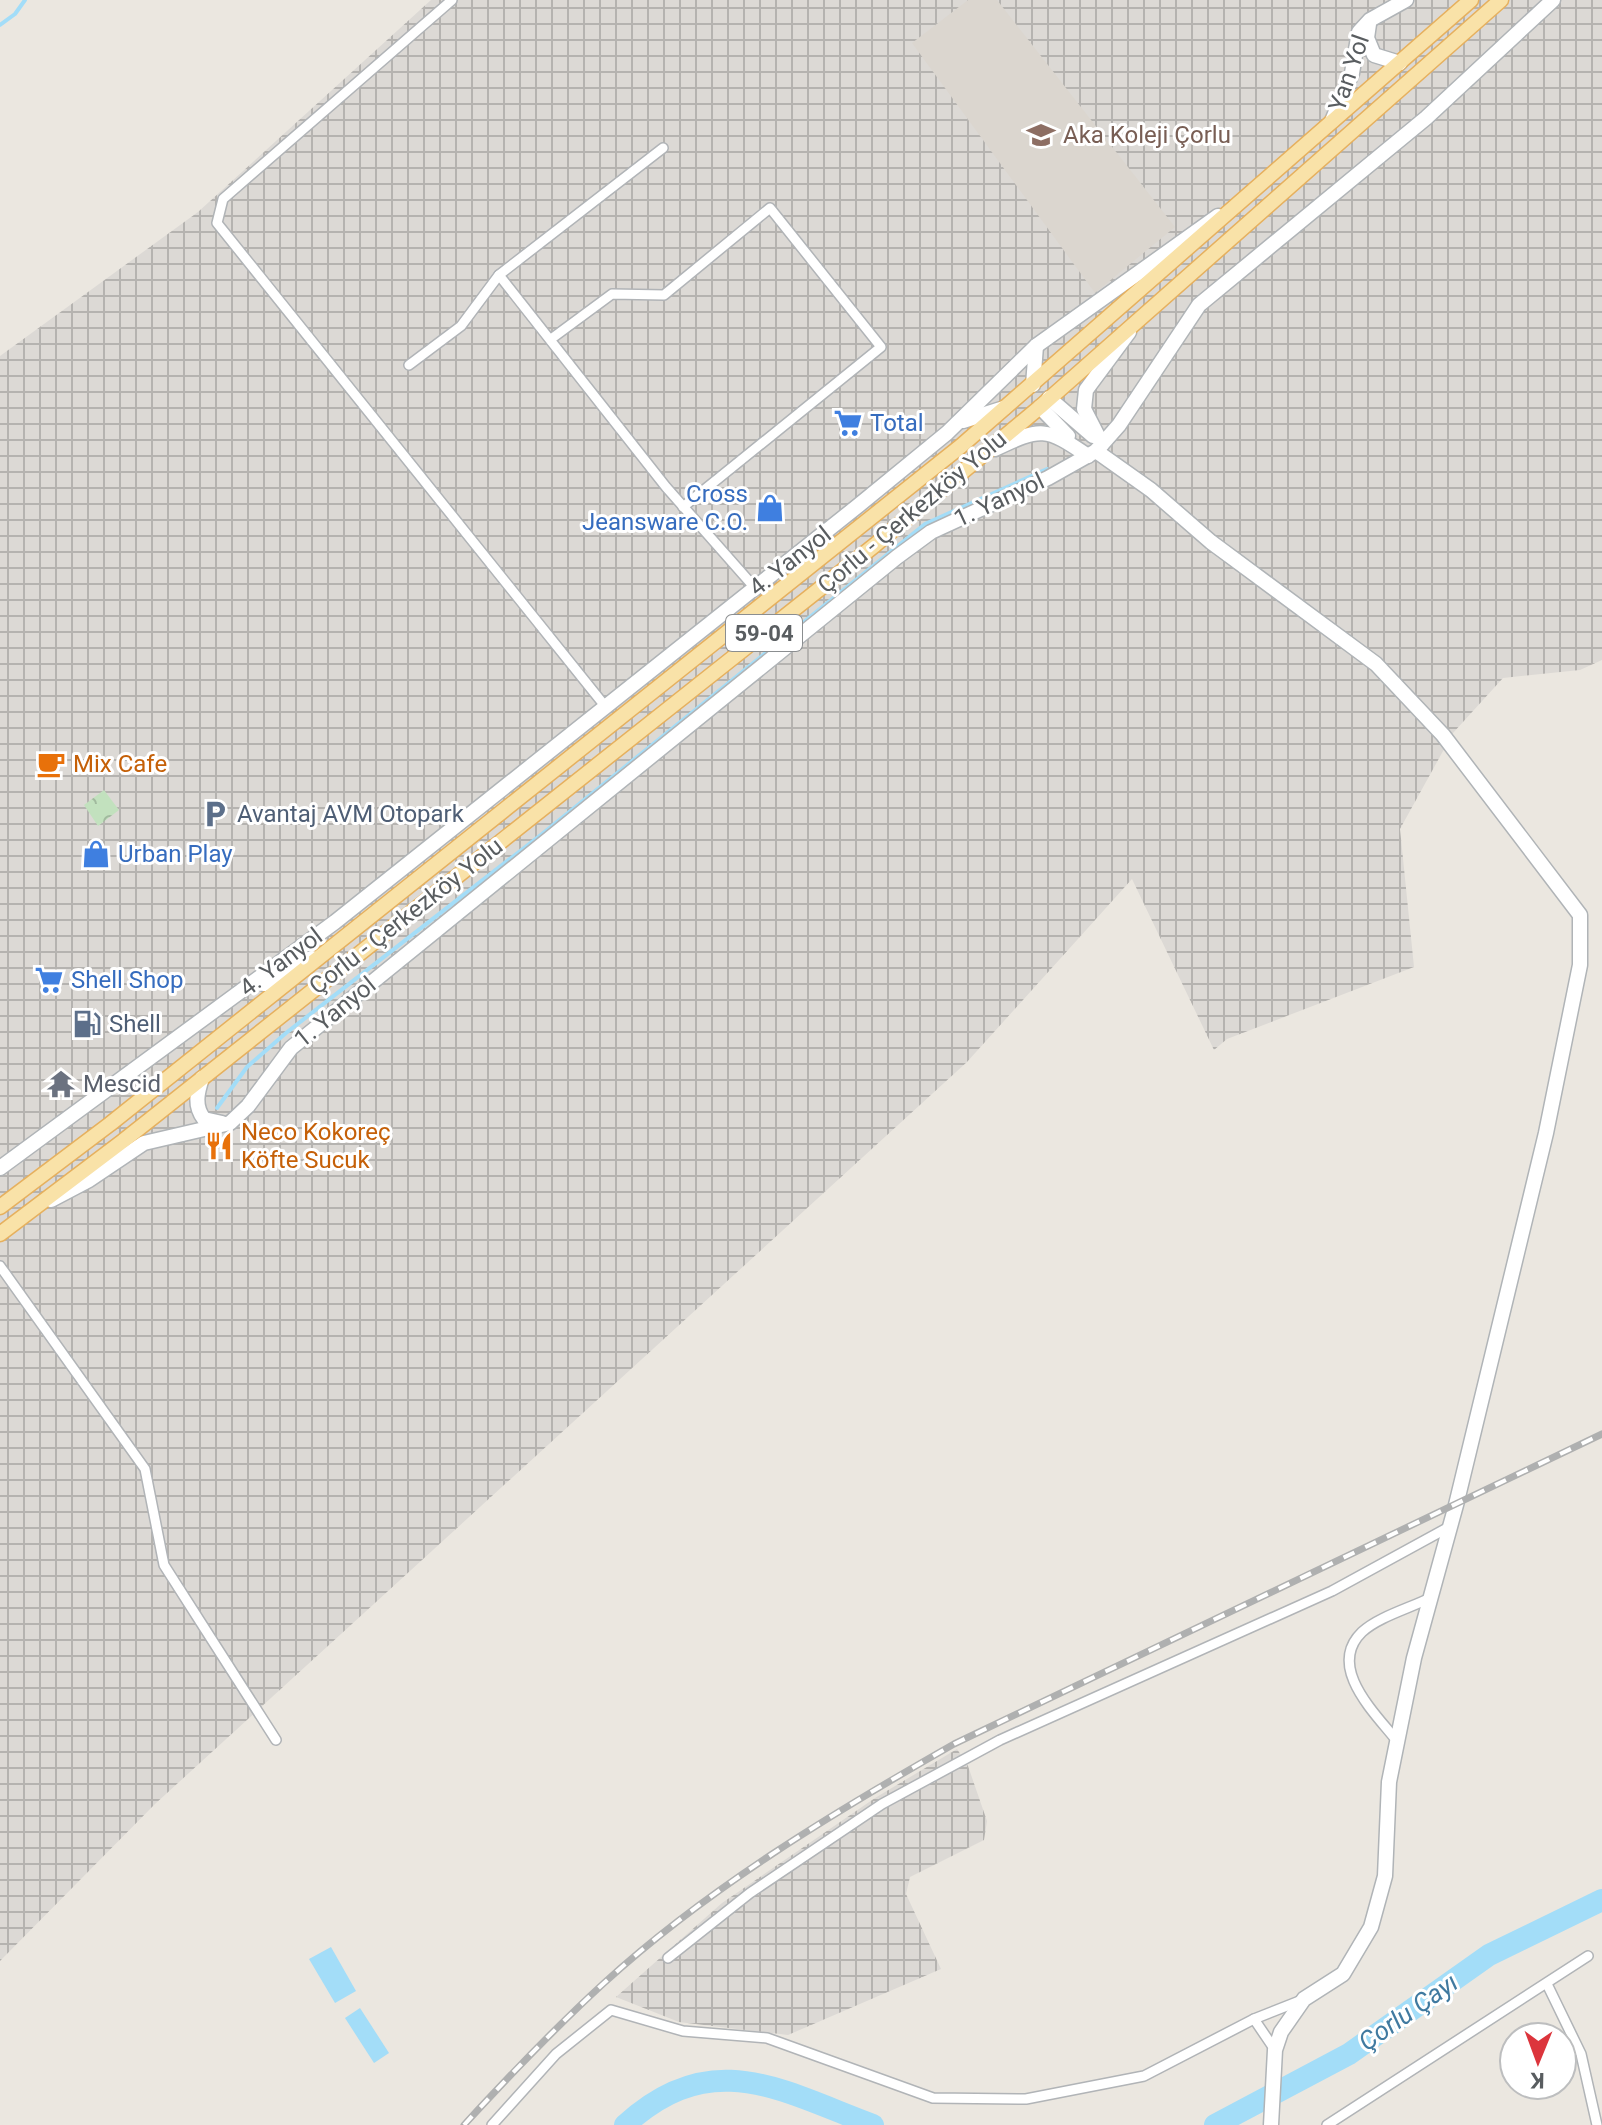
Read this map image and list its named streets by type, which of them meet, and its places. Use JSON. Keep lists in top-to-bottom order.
{
  "streets": {
    "main road": [
      "Yan Yol",
      "1. Yanyol",
      "Çorlu - Çerkezköy Yolu",
      "4. Yanyol",
      "59-04"
    ]
  },
  "crossings": [
    ["Yan Yol", "Çorlu - Çerkezköy Yolu"],
    ["Çorlu - Çerkezköy Yolu", "4. Yanyol"]
  ],
  "water": ["Çorlu Çayı"],
  "places": {
    "school or university": ["Aka Koleji Çorlu"],
    "supermarket": ["Total", "Shell Shop"],
    "shop": ["Cross Jeansware C.O.", "Urban Play"],
    "cafe": ["Mix Cafe"],
    "parking": ["Avantaj AVM Otopark"],
    "fuel station": ["Shell"],
    "temple": ["Mescid"],
    "restaurant": ["Neco Kokoreç Köfte Sucuk"]
  },
  "north": "bottom"
}
